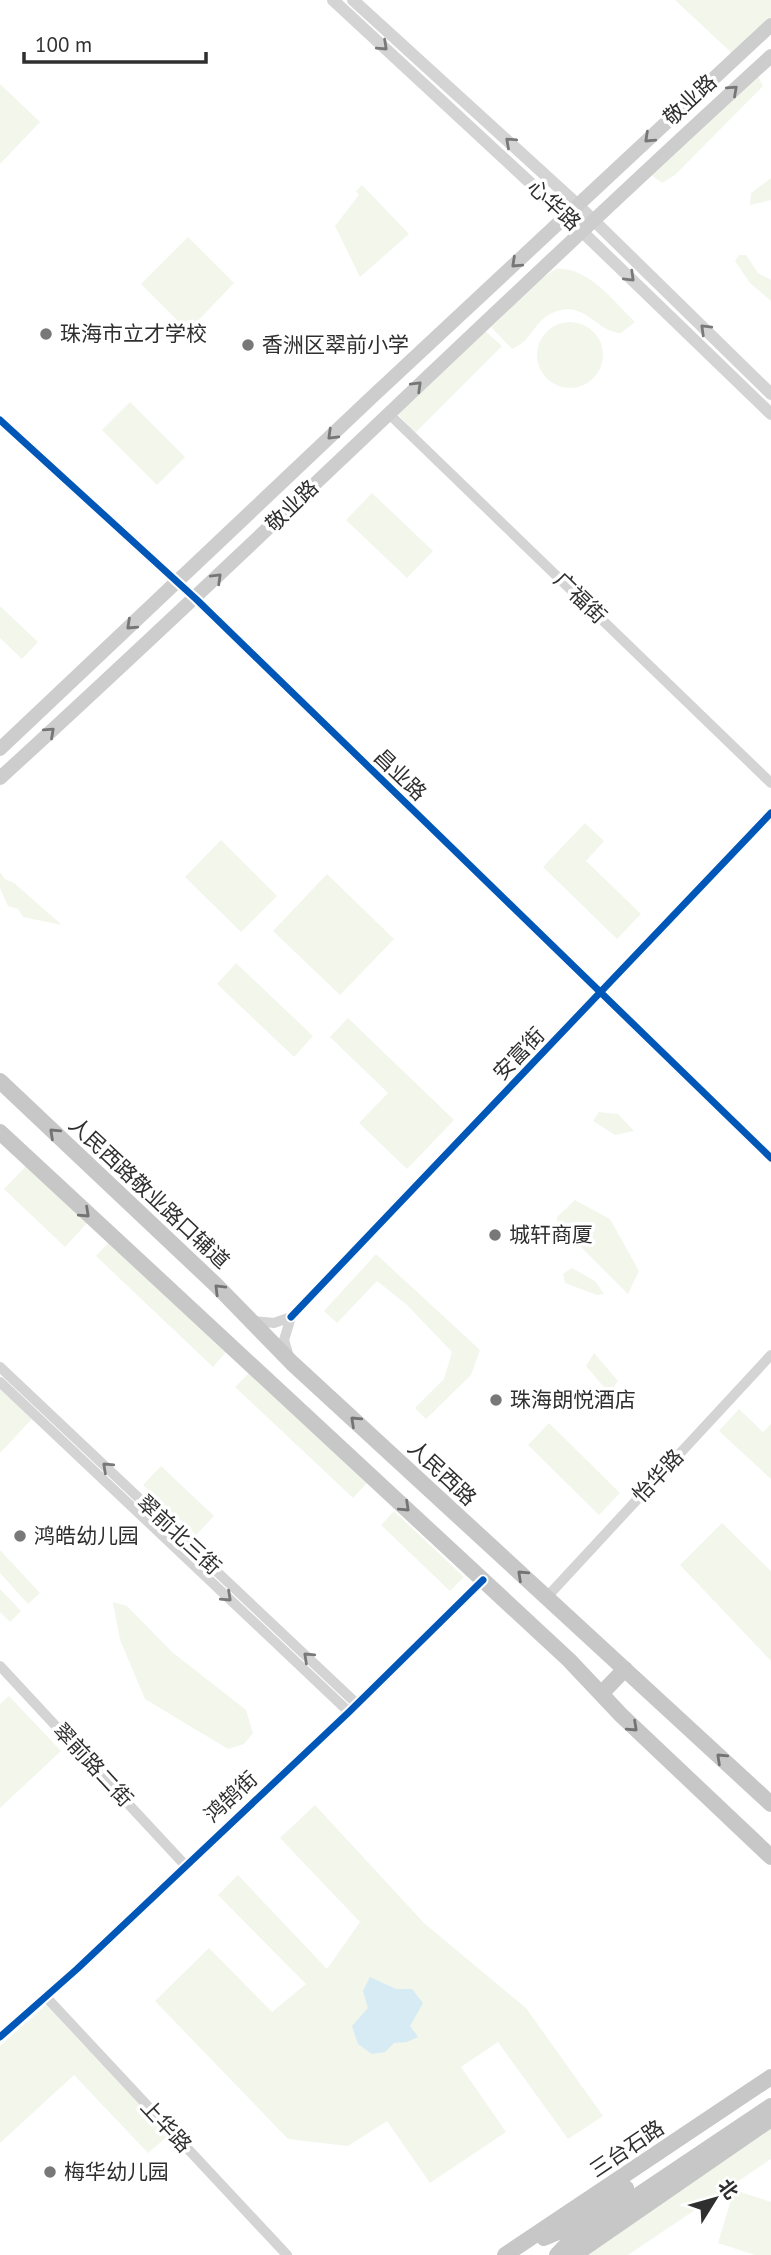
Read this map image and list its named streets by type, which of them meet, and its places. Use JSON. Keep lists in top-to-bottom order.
{
  "streets": {
    "main road": [
      "敬业路",
      "人民西路敬业路口辅道",
      "人民西路",
      "三台石路"
    ],
    "street": [
      "心华路",
      "广福街",
      "昌业路",
      "安富街",
      "怡华路",
      "翠前北三街",
      "翠前路二街",
      "鸿鹄街",
      "上华路"
    ]
  },
  "crossings": [
    ["敬业路", "心华路"],
    ["敬业路", "广福街"],
    ["敬业路", "昌业路"],
    ["昌业路", "安富街"],
    ["人民西路敬业路口辅道", "人民西路"],
    ["人民西路", "怡华路"],
    ["翠前北三街", "鸿鹄街"],
    ["翠前路二街", "鸿鹄街"],
    ["鸿鹄街", "上华路"]
  ],
  "places": [
    "珠海市立才学校",
    "香洲区翠前小学",
    "城轩商厦",
    "珠海朗悦酒店",
    "鸿皓幼儿园",
    "梅华幼儿园"
  ],
  "scale_bar": "100 m",
  "north": "top right"
}
